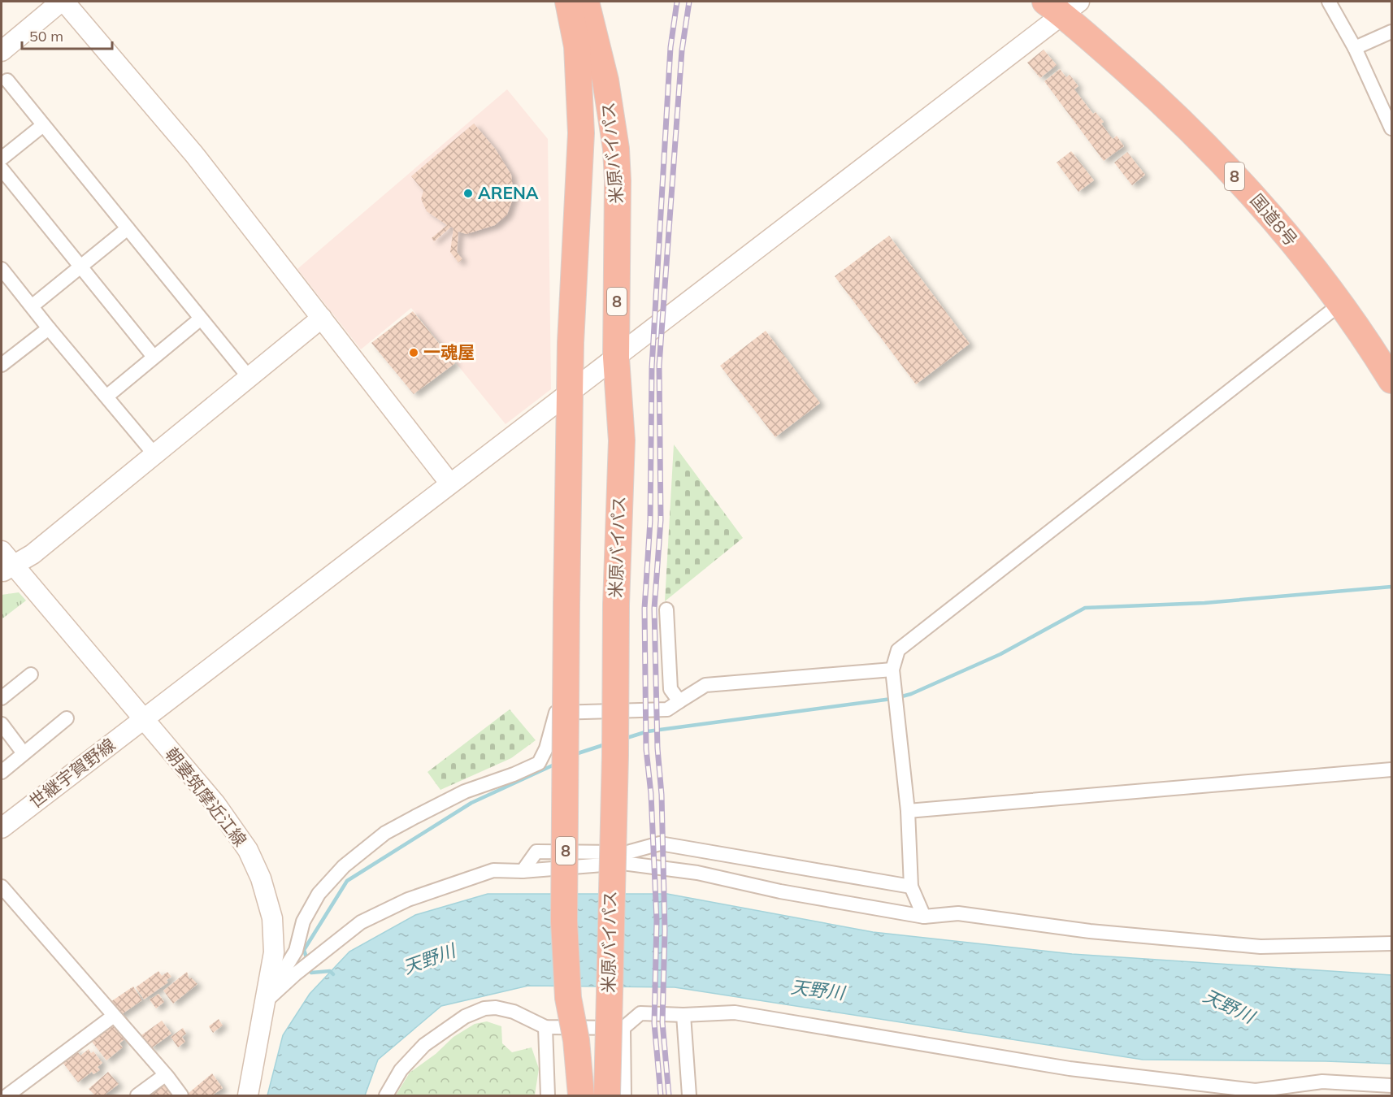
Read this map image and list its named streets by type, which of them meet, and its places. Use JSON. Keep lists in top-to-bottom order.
{
  "streets": {
    "highway": ["米原バイパス", "8", "国道8号"],
    "street": ["世継宇賀野線", "朝妻筑摩近江線"]
  },
  "crossings": [
    ["米原バイパス", "世継宇賀野線"],
    ["国道8号", "世継宇賀野線"],
    ["世継宇賀野線", "朝妻筑摩近江線"]
  ],
  "water": ["天野川"],
  "places": ["ARENA", "一魂屋"],
  "scale_bar": "50 m"
}
